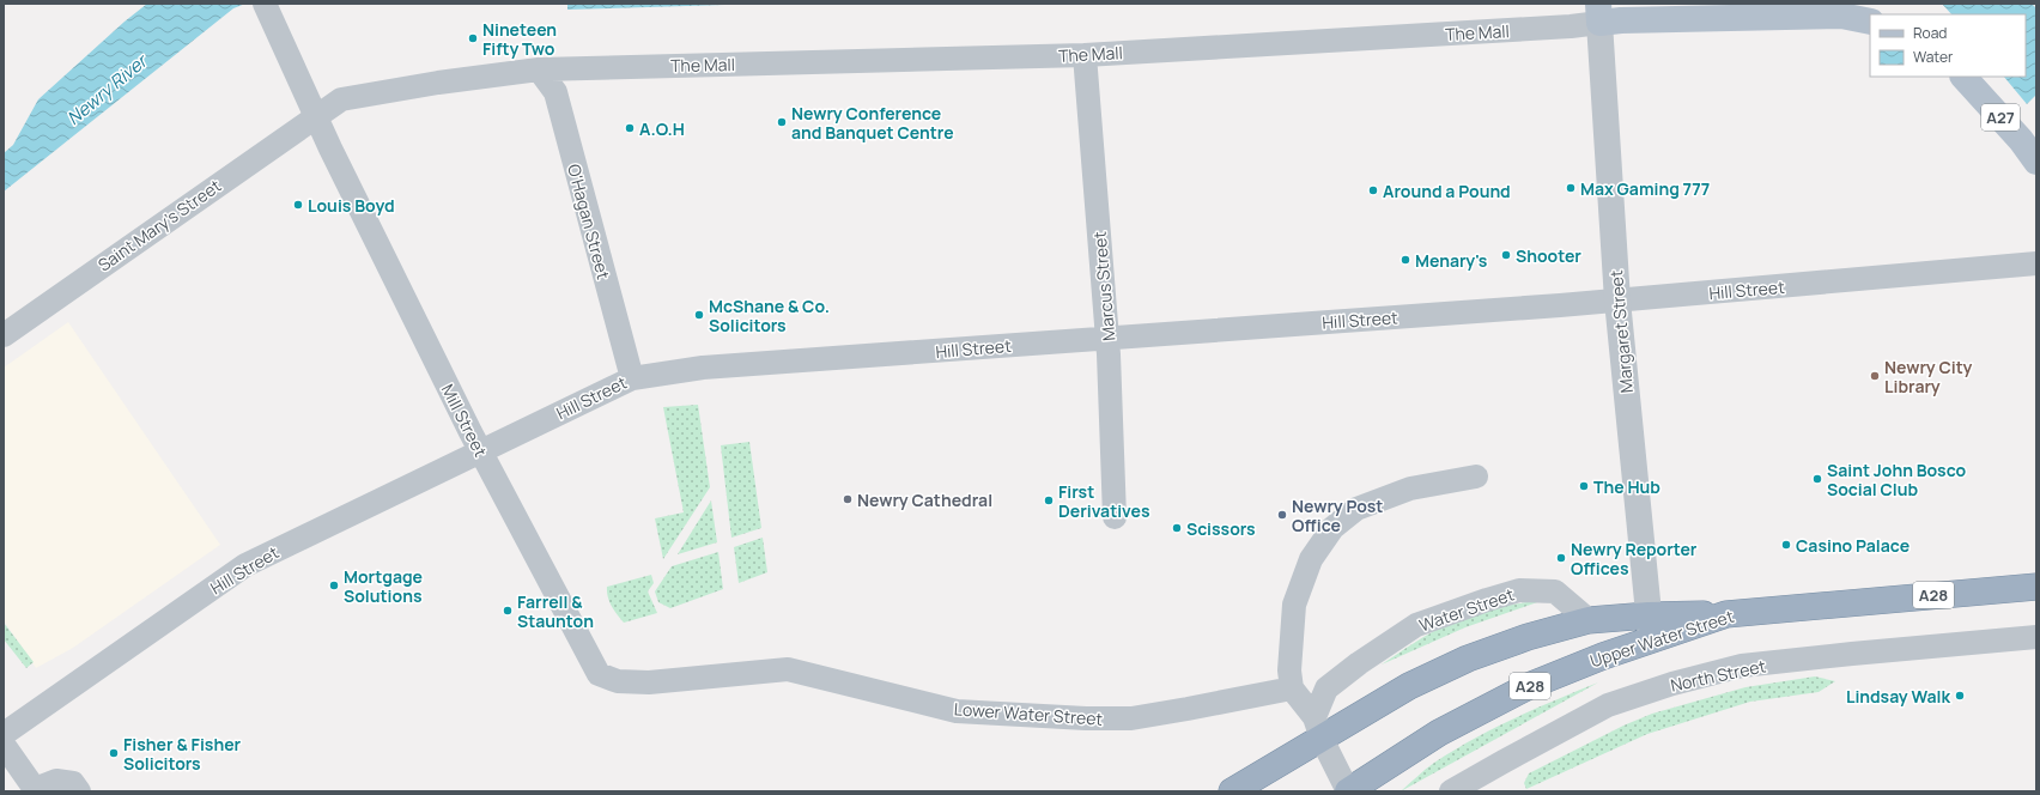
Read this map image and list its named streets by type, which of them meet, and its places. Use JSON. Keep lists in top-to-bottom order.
{
  "streets": {
    "highway": ["A28", "Upper Water Street"],
    "main road": ["The Mall", "A27"],
    "street": [
      "O'Hagan Street",
      "Saint Mary's Street",
      "Marcus Street",
      "Hill Street",
      "Margaret Street",
      "Mill Street",
      "Water Street",
      "North Street",
      "Lower Water Street"
    ]
  },
  "crossings": [
    ["The Mall", "O'Hagan Street"],
    ["The Mall", "Saint Mary's Street"],
    ["The Mall", "Marcus Street"],
    ["The Mall", "Margaret Street"],
    ["The Mall", "Mill Street"],
    ["O'Hagan Street", "Hill Street"],
    ["Saint Mary's Street", "Mill Street"],
    ["Marcus Street", "Hill Street"],
    ["Hill Street", "Margaret Street"],
    ["Hill Street", "Mill Street"],
    ["Margaret Street", "A28"],
    ["Margaret Street", "Upper Water Street"],
    ["Mill Street", "Lower Water Street"],
    ["A28", "Water Street"],
    ["A28", "Upper Water Street"]
  ],
  "water": ["Newry River"],
  "places": [
    "Nineteen Fifty Two",
    "Newry Conference and Banquet Centre",
    "A.O.H",
    "Max Gaming 777",
    "Around a Pound",
    "Louis Boyd",
    "Shooter",
    "Menary's",
    "McShane & Co. Solicitors",
    "Newry City Library",
    "Saint John Bosco Social Club",
    "The Hub",
    "Newry Cathedral",
    "First Derivatives",
    "Newry Post Office",
    "Scissors",
    "Casino Palace",
    "Newry Reporter Offices",
    "Mortgage Solutions",
    "Farrell & Staunton",
    "Lindsay Walk",
    "Fisher & Fisher Solicitors"
  ],
  "legend": ["Road", "Water"]
}
